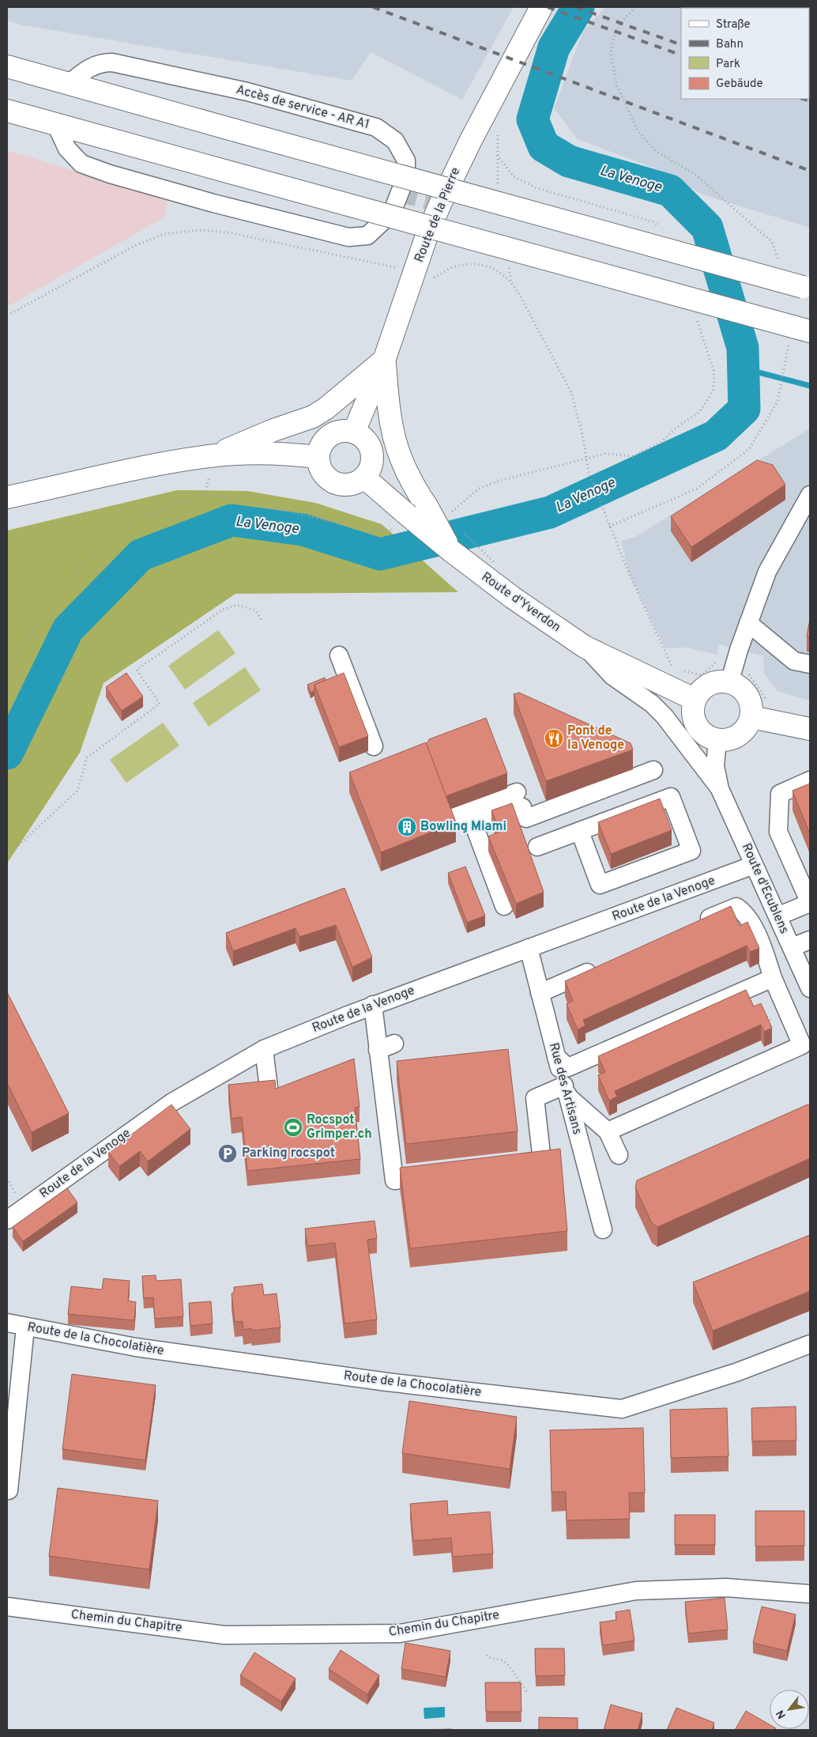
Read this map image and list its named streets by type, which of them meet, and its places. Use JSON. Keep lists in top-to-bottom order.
{
  "streets": {
    "main road": ["Route de la Pierre", "Route d'Yverdon"],
    "street": [
      "Accès de service - AR A1",
      "Route d'Ecublens",
      "Route de la Venoge",
      "Rue des Artisans",
      "Route de la Chocolatière",
      "Chemin du Chapitre"
    ]
  },
  "crossings": [
    ["Route de la Pierre", "Route d'Yverdon"],
    ["Route d'Yverdon", "Route d'Ecublens"],
    ["Route d'Ecublens", "Route de la Venoge"],
    ["Route de la Venoge", "Rue des Artisans"]
  ],
  "water": ["La Venoge"],
  "places": {
    "restaurant": ["Pont de la Venoge"],
    "building": ["Bowling Miami"],
    "sports": ["Rocspot Grimper.ch"],
    "parking": ["Parking rocspot"]
  },
  "legend": [
    "Straße",
    "Bahn",
    "Park",
    "Gebäude"
  ],
  "north": "bottom left"
}
